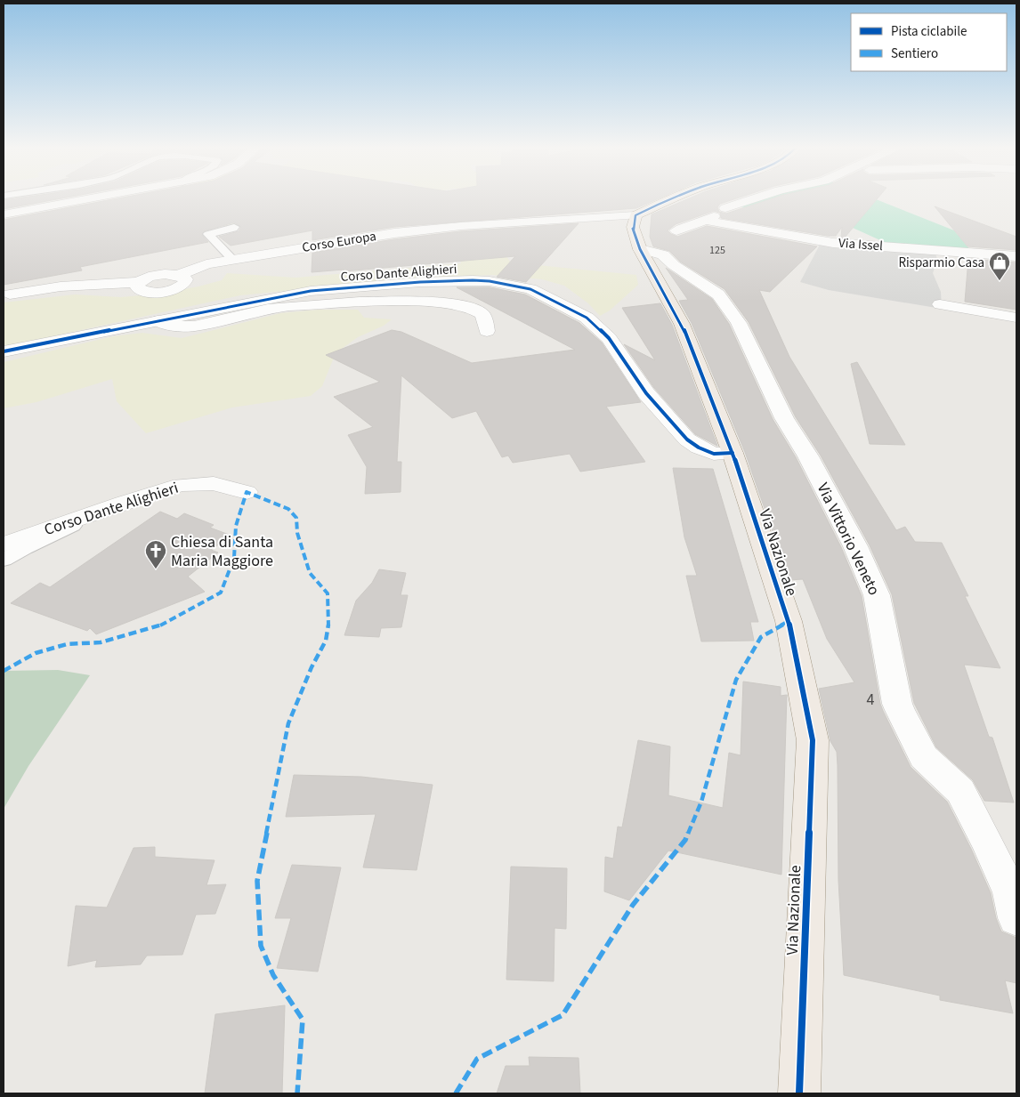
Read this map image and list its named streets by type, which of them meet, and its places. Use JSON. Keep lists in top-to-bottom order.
{
  "streets": {
    "main road": ["Via Nazionale"],
    "street": [
      "Corso Europa",
      "Via Issel",
      "Corso Dante Alighieri",
      "Via Vittorio Veneto"
    ]
  },
  "crossings": [
    ["Corso Europa", "Via Nazionale"],
    ["Corso Dante Alighieri", "Via Nazionale"],
    ["Via Vittorio Veneto", "Via Nazionale"]
  ],
  "places": {
    "shop": ["Risparmio Casa"],
    "church": ["Chiesa di Santa Maria Maggiore"]
  },
  "house_numbers": ["125", "4"],
  "legend": ["Pista ciclabile", "Sentiero"]
}
